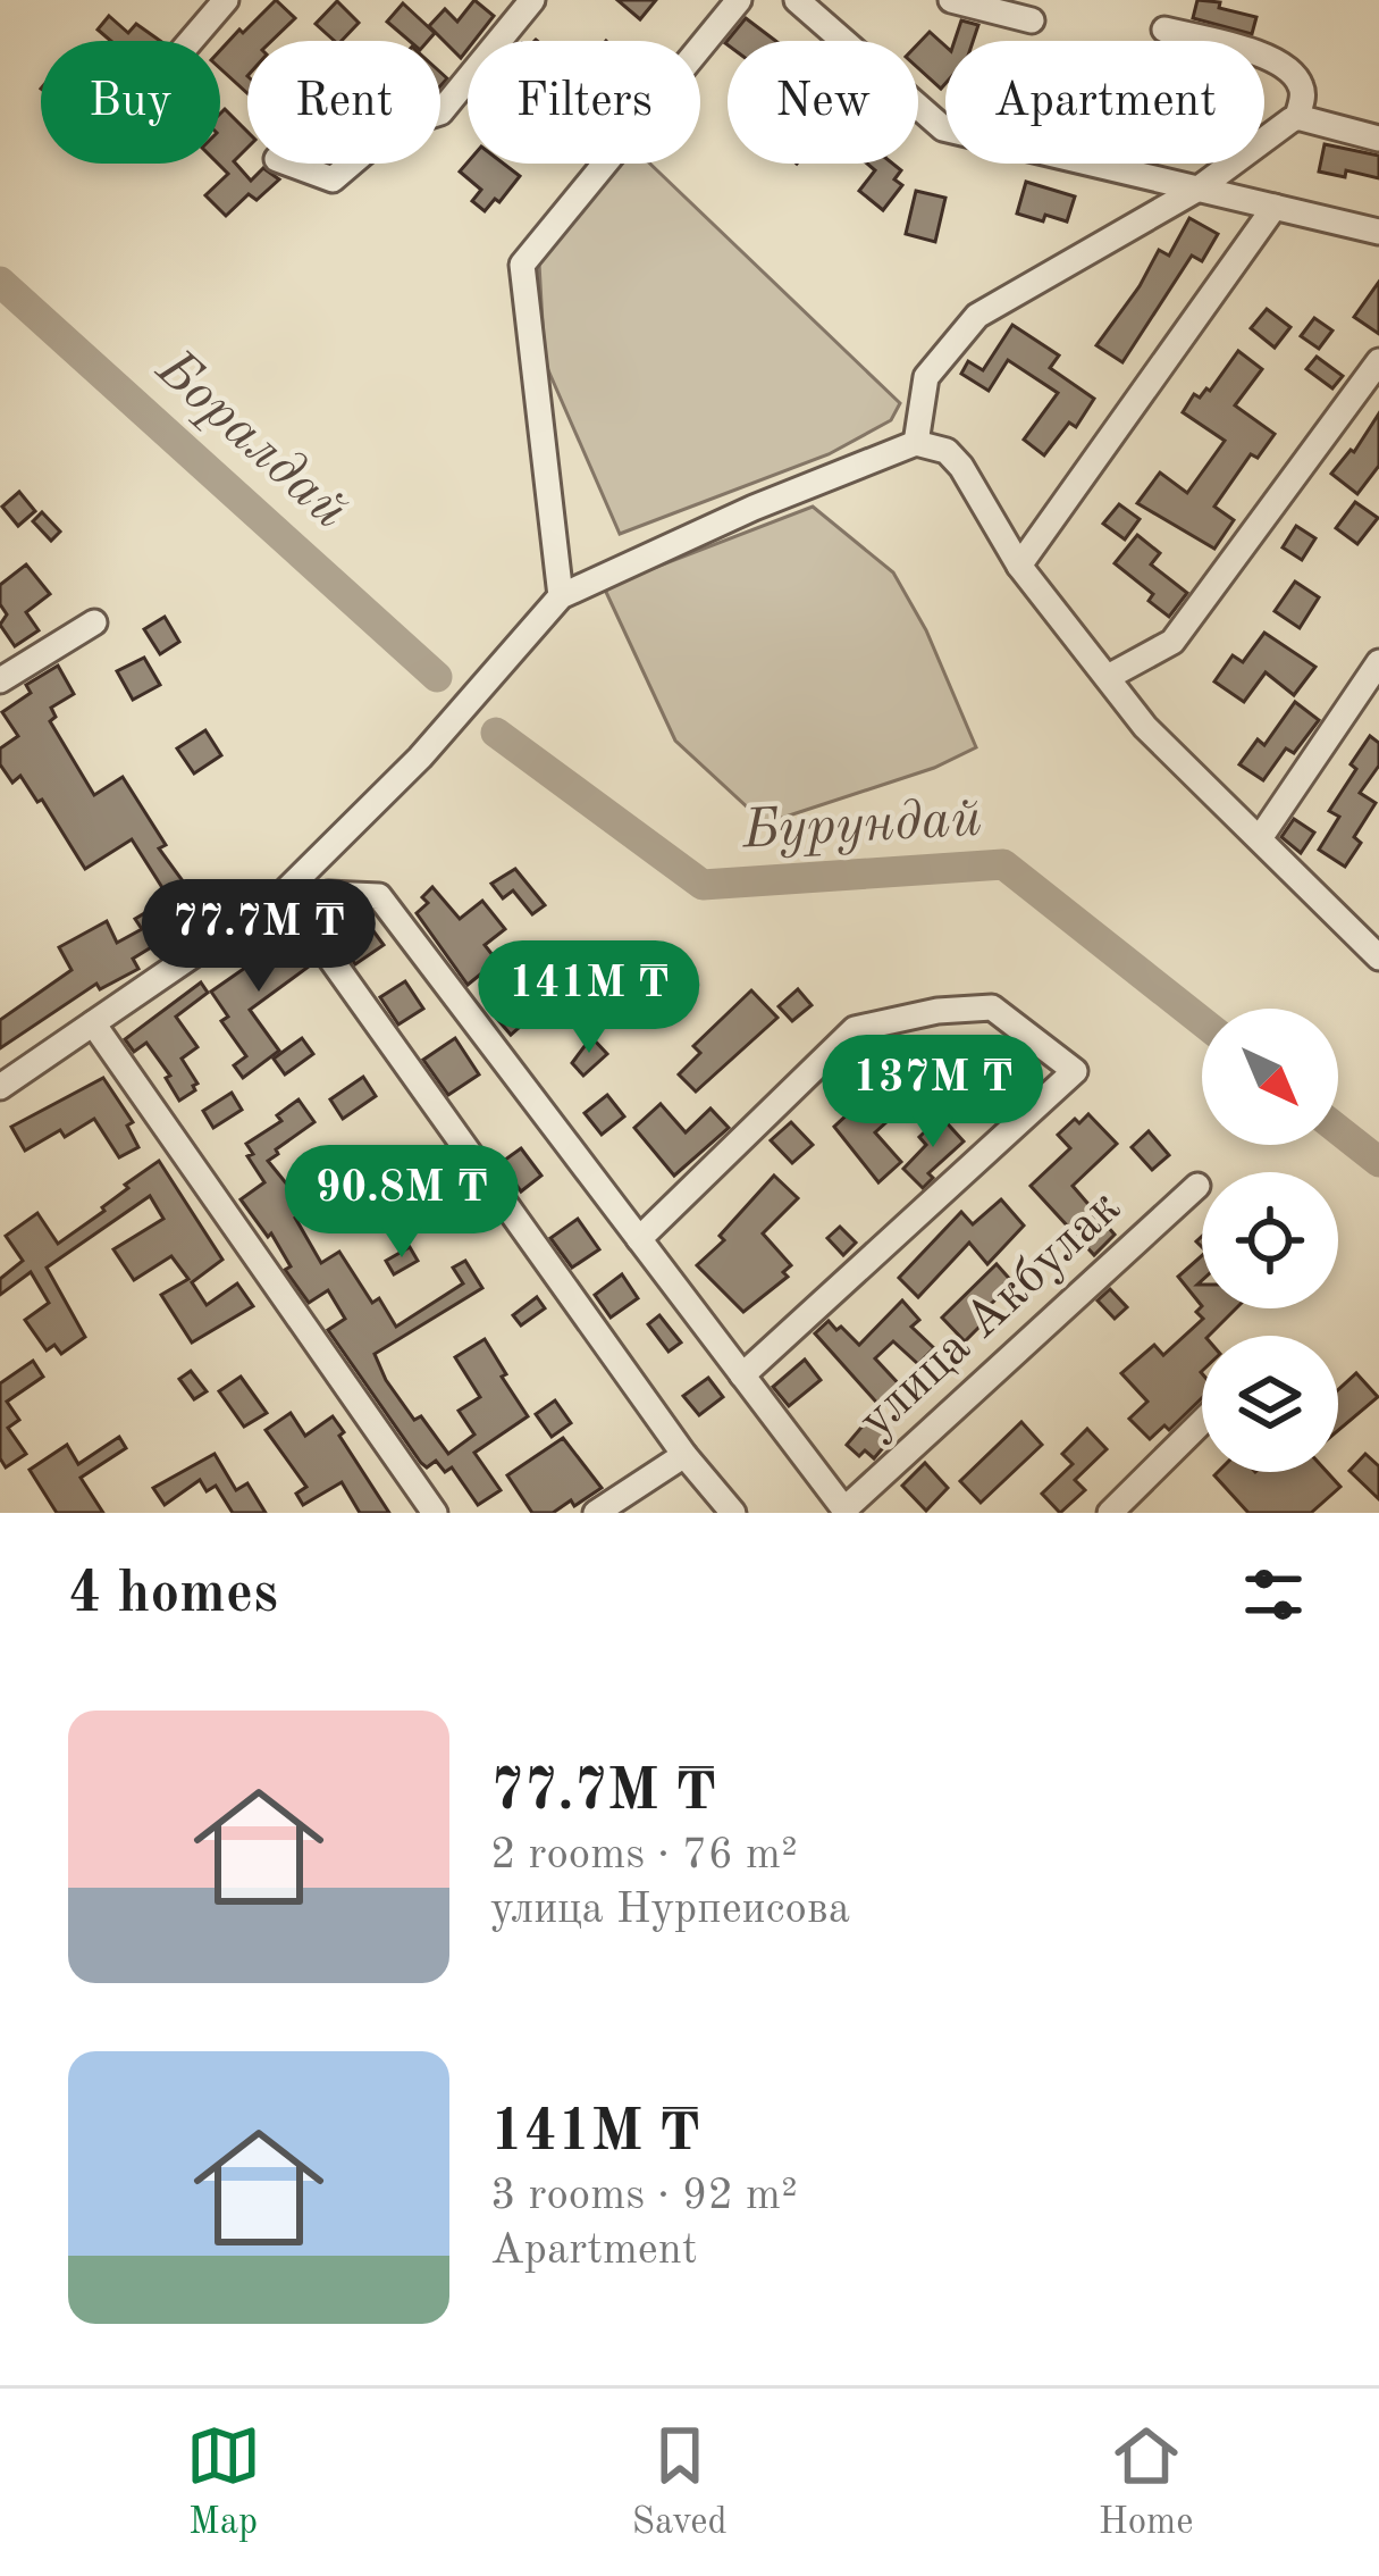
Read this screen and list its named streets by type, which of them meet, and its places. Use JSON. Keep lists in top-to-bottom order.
{
  "streets": {
    "street": ["улица Акбулак"]
  },
  "water": ["Боралдай", "Бурундай"],
  "north": "bottom right",
  "page": {
    "chip": [
      "Buy",
      "Rent",
      "Filters",
      "New",
      "Apartment"
    ],
    "price": [
      "77.7M ₸",
      "141M ₸",
      "137M ₸",
      "90.8M ₸"
    ],
    "heading": "4 homes",
    "list": [
      {
        "name": "77.7M ₸",
        "note": "2 rooms · 76 m² · улица Нурпеисова"
      },
      {
        "name": "141M ₸",
        "note": "3 rooms · 92 m² · Apartment"
      }
    ],
    "tabs": ["Map", "Saved", "Home"]
  }
}
